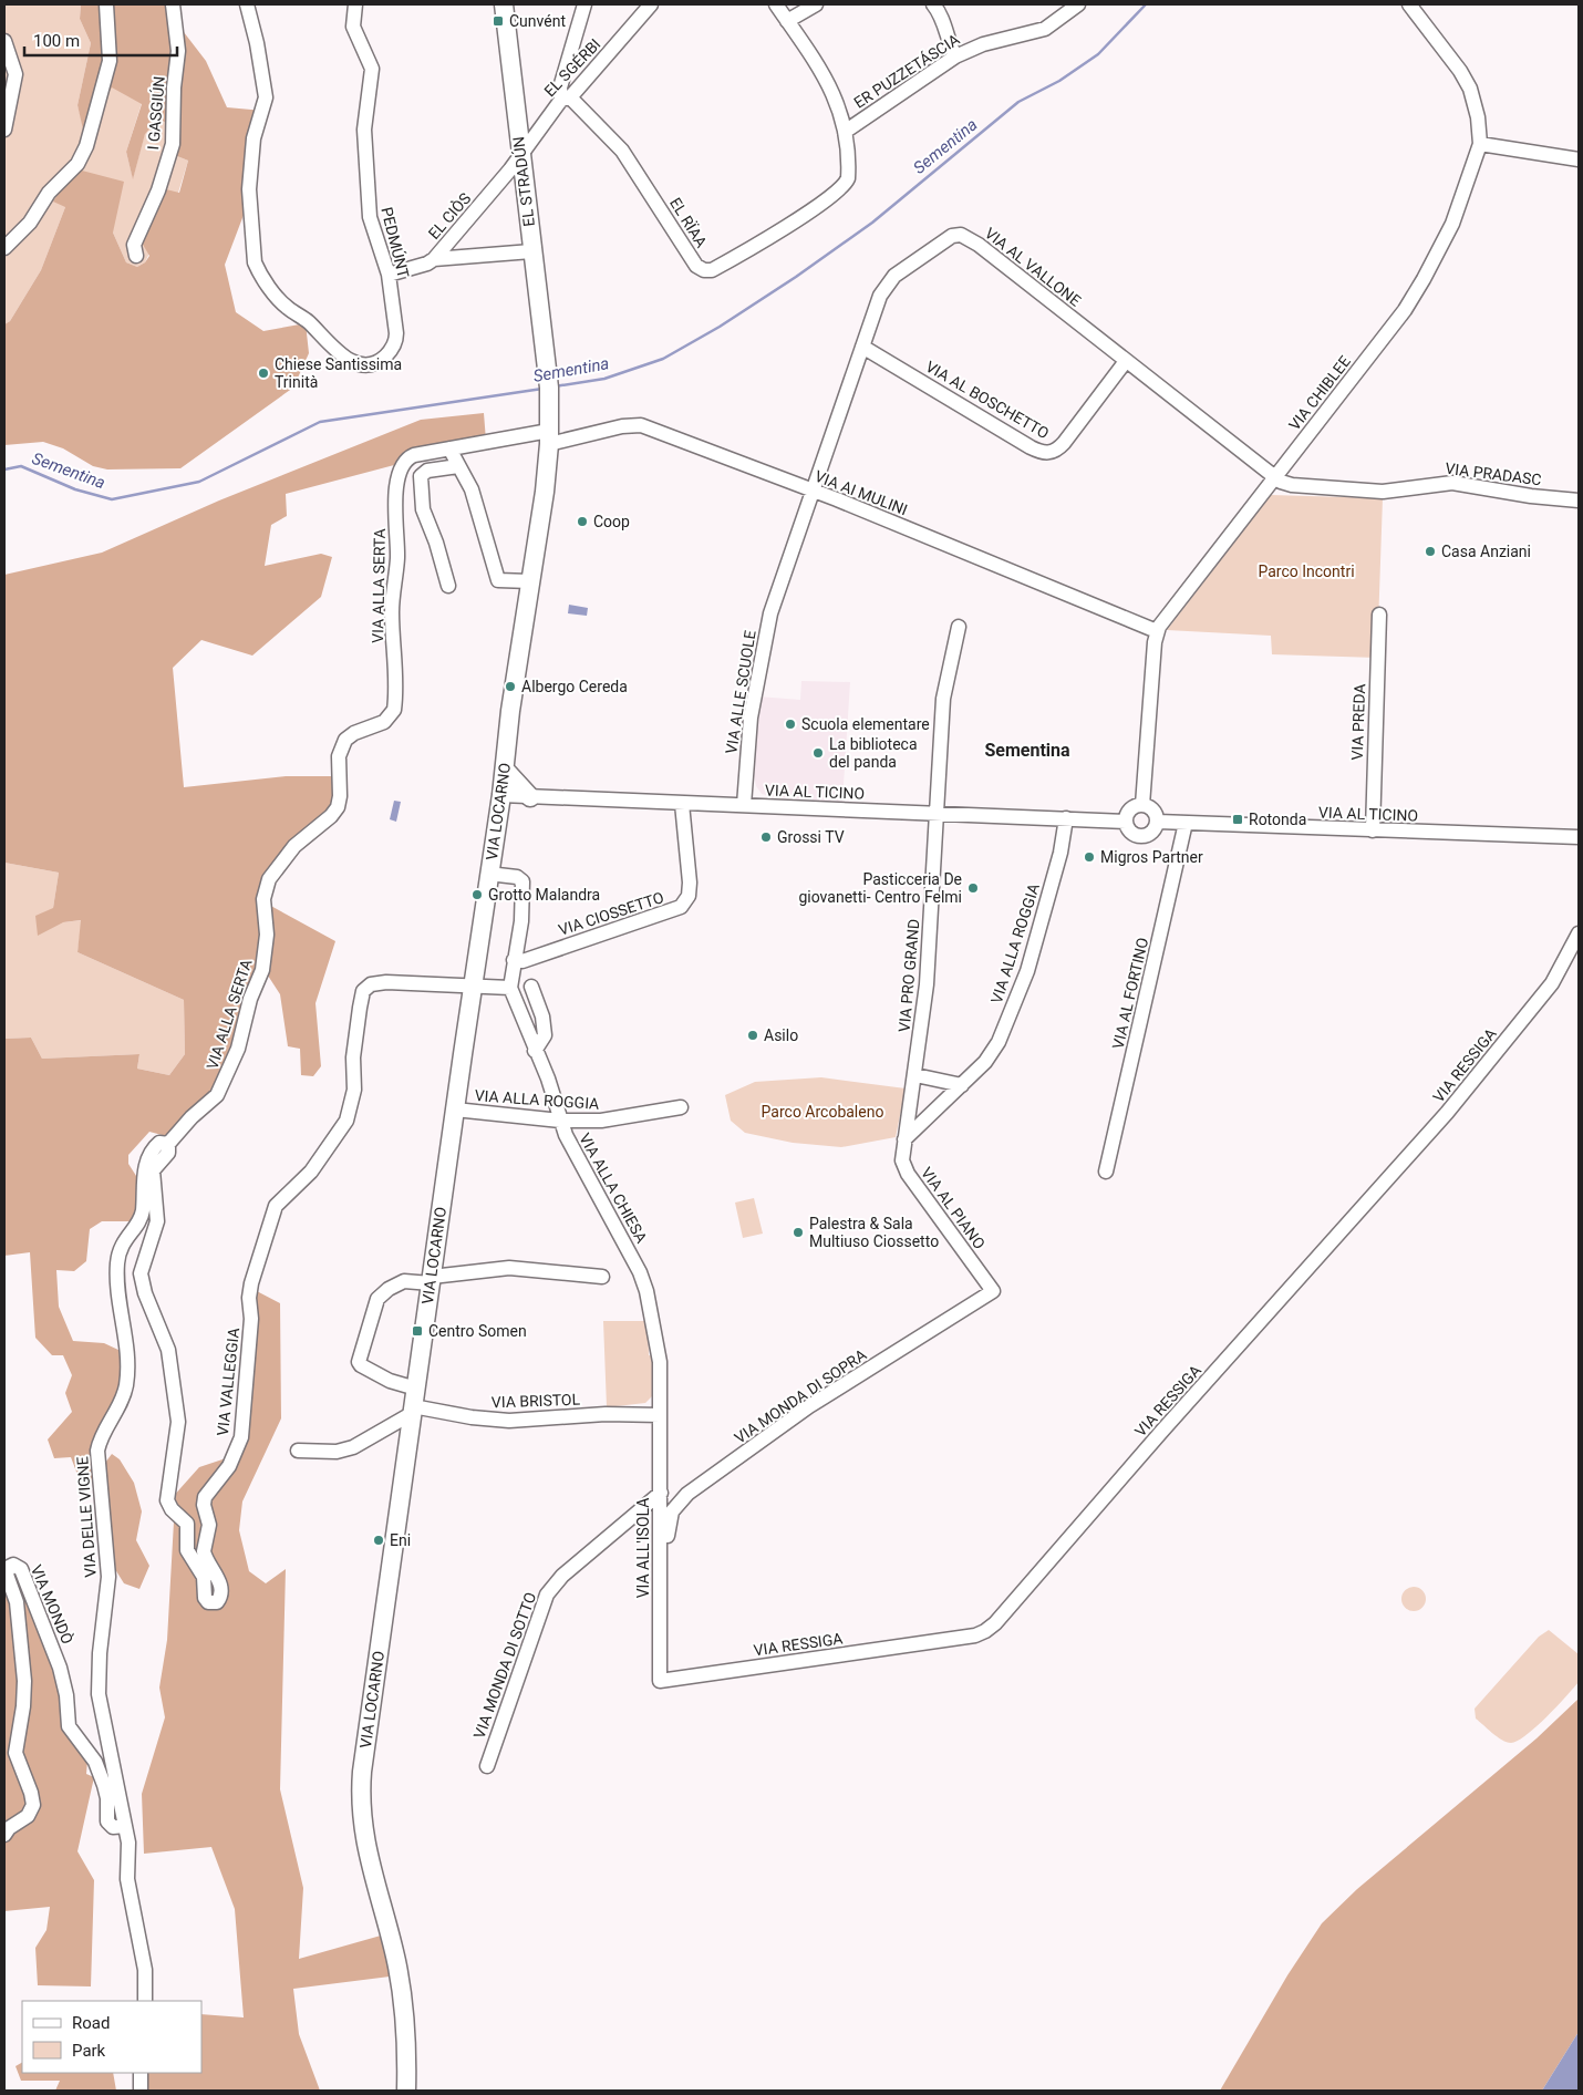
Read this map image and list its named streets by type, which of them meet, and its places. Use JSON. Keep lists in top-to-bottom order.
{
  "streets": {
    "main road": ["EL STRADÚN", "VIA LOCARNO"],
    "street": [
      "EL SGÉRBI",
      "ER PUZZETÁSCIA",
      "I GASGIÚN",
      "EL CIÒS",
      "EL RÏAA",
      "PEDMÚNT",
      "VIA AL VALLONE",
      "VIA CHIBLEE",
      "VIA AL BOSCHETTO",
      "VIA PRADASC",
      "VIA AI MULINI",
      "VIA ALLA SERTA",
      "VIA ALLE SCUOLE",
      "VIA PREDA",
      "VIA AL TICINO",
      "VIA CIOSSETTO",
      "VIA ALLA ROGGIA",
      "VIA PRO GRAND",
      "VIA AL FORTINO",
      "VIA RESSIGA",
      "VIA ALLA CHIESA",
      "VIA AL PIANO",
      "VIA VALLEGGIA",
      "VIA MONDA DI SOPRA",
      "VIA BRISTOL",
      "VIA DELLE VIGNE",
      "VIA ALL'ISOLA",
      "VIA MONDÒ",
      "VIA MONDA DI SOTTO"
    ]
  },
  "crossings": [
    ["EL SGÉRBI", "EL STRADÚN"],
    ["EL SGÉRBI", "EL CIÒS"],
    ["EL SGÉRBI", "EL RÏAA"],
    ["ER PUZZETÁSCIA", "EL RÏAA"],
    ["EL STRADÚN", "EL CIÒS"],
    ["EL STRADÚN", "VIA AI MULINI"],
    ["EL STRADÚN", "VIA ALLA SERTA"],
    ["EL STRADÚN", "VIA LOCARNO"],
    ["EL CIÒS", "PEDMÚNT"],
    ["VIA AL VALLONE", "VIA CHIBLEE"],
    ["VIA AL VALLONE", "VIA AL BOSCHETTO"],
    ["VIA AL VALLONE", "VIA PRADASC"],
    ["VIA AL VALLONE", "VIA AI MULINI"],
    ["VIA AL VALLONE", "VIA ALLE SCUOLE"],
    ["VIA CHIBLEE", "VIA PRADASC"],
    ["VIA CHIBLEE", "VIA AI MULINI"],
    ["VIA AI MULINI", "VIA ALLA SERTA"],
    ["VIA AI MULINI", "VIA ALLE SCUOLE"],
    ["VIA AI MULINI", "VIA LOCARNO"],
    ["VIA ALLA SERTA", "VIA LOCARNO"],
    ["VIA ALLA SERTA", "VIA VALLEGGIA"],
    ["VIA ALLA SERTA", "VIA DELLE VIGNE"],
    ["VIA ALLE SCUOLE", "VIA AL TICINO"],
    ["VIA PREDA", "VIA AL TICINO"],
    ["VIA AL TICINO", "VIA LOCARNO"],
    ["VIA AL TICINO", "VIA CIOSSETTO"],
    ["VIA AL TICINO", "VIA ALLA ROGGIA"],
    ["VIA AL TICINO", "VIA PRO GRAND"],
    ["VIA AL TICINO", "VIA AL FORTINO"],
    ["VIA LOCARNO", "VIA ALLA ROGGIA"],
    ["VIA LOCARNO", "VIA VALLEGGIA"],
    ["VIA LOCARNO", "VIA BRISTOL"],
    ["VIA ALLA ROGGIA", "VIA PRO GRAND"],
    ["VIA ALLA ROGGIA", "VIA ALLA CHIESA"],
    ["VIA ALLA ROGGIA", "VIA AL PIANO"],
    ["VIA PRO GRAND", "VIA AL PIANO"],
    ["VIA RESSIGA", "VIA ALL'ISOLA"],
    ["VIA ALLA CHIESA", "VIA BRISTOL"],
    ["VIA ALLA CHIESA", "VIA ALL'ISOLA"],
    ["VIA AL PIANO", "VIA MONDA DI SOPRA"],
    ["VIA MONDA DI SOPRA", "VIA ALL'ISOLA"],
    ["VIA BRISTOL", "VIA ALL'ISOLA"],
    ["VIA DELLE VIGNE", "VIA MONDÒ"],
    ["VIA ALL'ISOLA", "VIA MONDA DI SOTTO"]
  ],
  "districts": ["Sementina"],
  "water": ["Sementina"],
  "parks": ["Parco Incontri", "Parco Arcobaleno"],
  "places": {
    "transit": ["Cunvént", "Rotonda", "Centro Somen"],
    "other": [
      "Chiese Santissima Trinità",
      "Coop",
      "Casa Anziani",
      "Albergo Cereda",
      "Scuola elementare",
      "La biblioteca del panda",
      "Grossi TV",
      "Migros Partner",
      "Pasticceria De giovanetti- Centro Felmi",
      "Grotto Malandra",
      "Asilo",
      "Palestra & Sala Multiuso Ciossetto",
      "Eni"
    ]
  },
  "legend": ["Road", "Park"],
  "scale_bar": "100 m"
}
